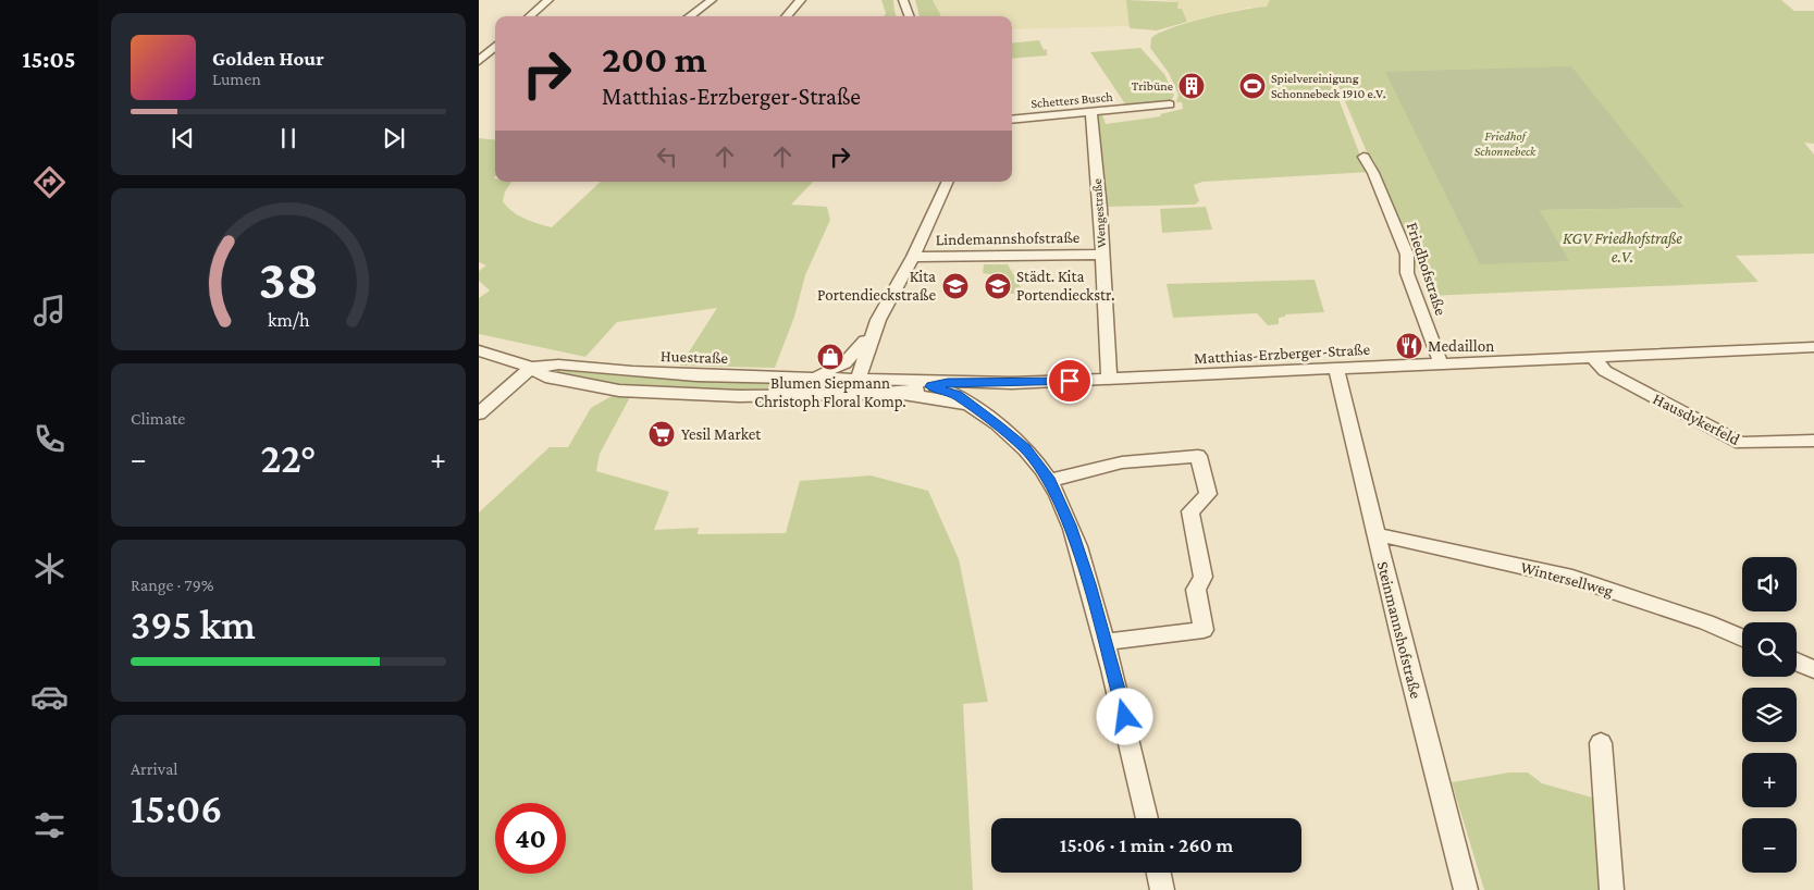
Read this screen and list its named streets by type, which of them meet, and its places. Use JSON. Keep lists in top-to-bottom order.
{
  "streets": {
    "street": [
      "Schetters Busch",
      "Wengestraße",
      "Lindemannshofstraße",
      "Friedhofstraße",
      "Matthias-Erzberger-Straße",
      "Huestraße",
      "Hausdykerfeld",
      "Wintersellweg",
      "Steinmannshofstraße"
    ]
  },
  "crossings": [
    ["Schetters Busch", "Wengestraße"],
    ["Wengestraße", "Lindemannshofstraße"],
    ["Wengestraße", "Matthias-Erzberger-Straße"],
    ["Friedhofstraße", "Matthias-Erzberger-Straße"],
    ["Matthias-Erzberger-Straße", "Huestraße"],
    ["Matthias-Erzberger-Straße", "Hausdykerfeld"],
    ["Matthias-Erzberger-Straße", "Steinmannshofstraße"],
    ["Wintersellweg", "Steinmannshofstraße"]
  ],
  "parks": ["Friedhof Schonnebeck", "KGV Friedhofstraße e.V."],
  "places": {
    "building": ["Tribüne"],
    "sports": ["Spielvereinigung Schonnebeck 1910 e.V."],
    "school or university": ["Kita Portendieckstraße", "Städt. Kita Portendieckstr."],
    "restaurant": ["Medaillon"],
    "shop": ["Blumen Siepmann Christoph Floral Komp."],
    "supermarket": ["Yesil Market"]
  },
  "page": {
    "tabs": "15:05",
    "turn": ["200 m", "Matthias-Erzberger-Straße"],
    "song": ["Golden Hour", "Lumen"],
    "tile": [
      "Climate",
      ["Range · 79%", "395 km"],
      ["Arrival", "15:06"]
    ],
    "heat": ["−", "22°", "+"],
    "map_buttons": ["+", "−"],
    "limit": "40",
    "trip": "15:06 · 1 min · 260 m",
    "gauge": ["38", "km/h"]
  }
}
